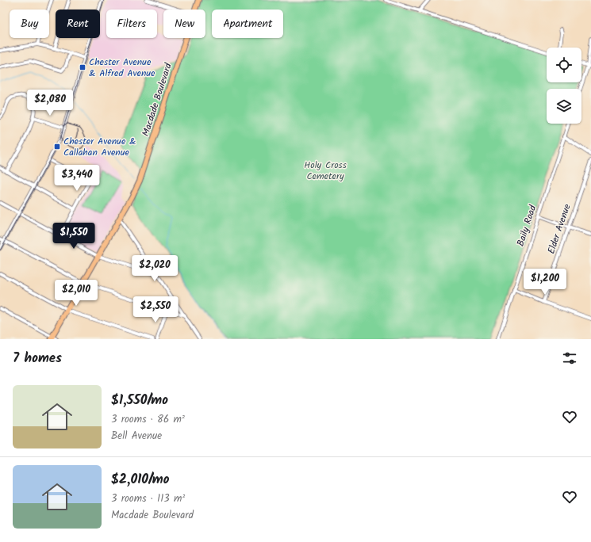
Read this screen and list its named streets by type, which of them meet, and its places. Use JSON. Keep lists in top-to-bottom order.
{
  "streets": {
    "main road": ["Macdade Boulevard"],
    "street": ["Baily Road", "Elder Avenue"]
  },
  "parks": ["Holy Cross Cemetery"],
  "places": {
    "transit": ["Chester Avenue & Alfred Avenue", "Chester Avenue & Callahan Avenue"]
  },
  "page": {
    "chip": [
      "Buy",
      "Rent",
      "Filters",
      "New",
      "Apartment"
    ],
    "price": [
      "$2,080",
      "$3,440",
      "$1,550",
      "$2,020",
      "$1,200",
      "$2,010",
      "$2,550"
    ],
    "heading": "7 homes",
    "list": [
      {
        "name": "$1,550/mo",
        "note": "3 rooms · 86 m² · Bell Avenue"
      },
      {
        "name": "$2,010/mo",
        "note": "3 rooms · 113 m² · Macdade Boulevard"
      }
    ]
  }
}
